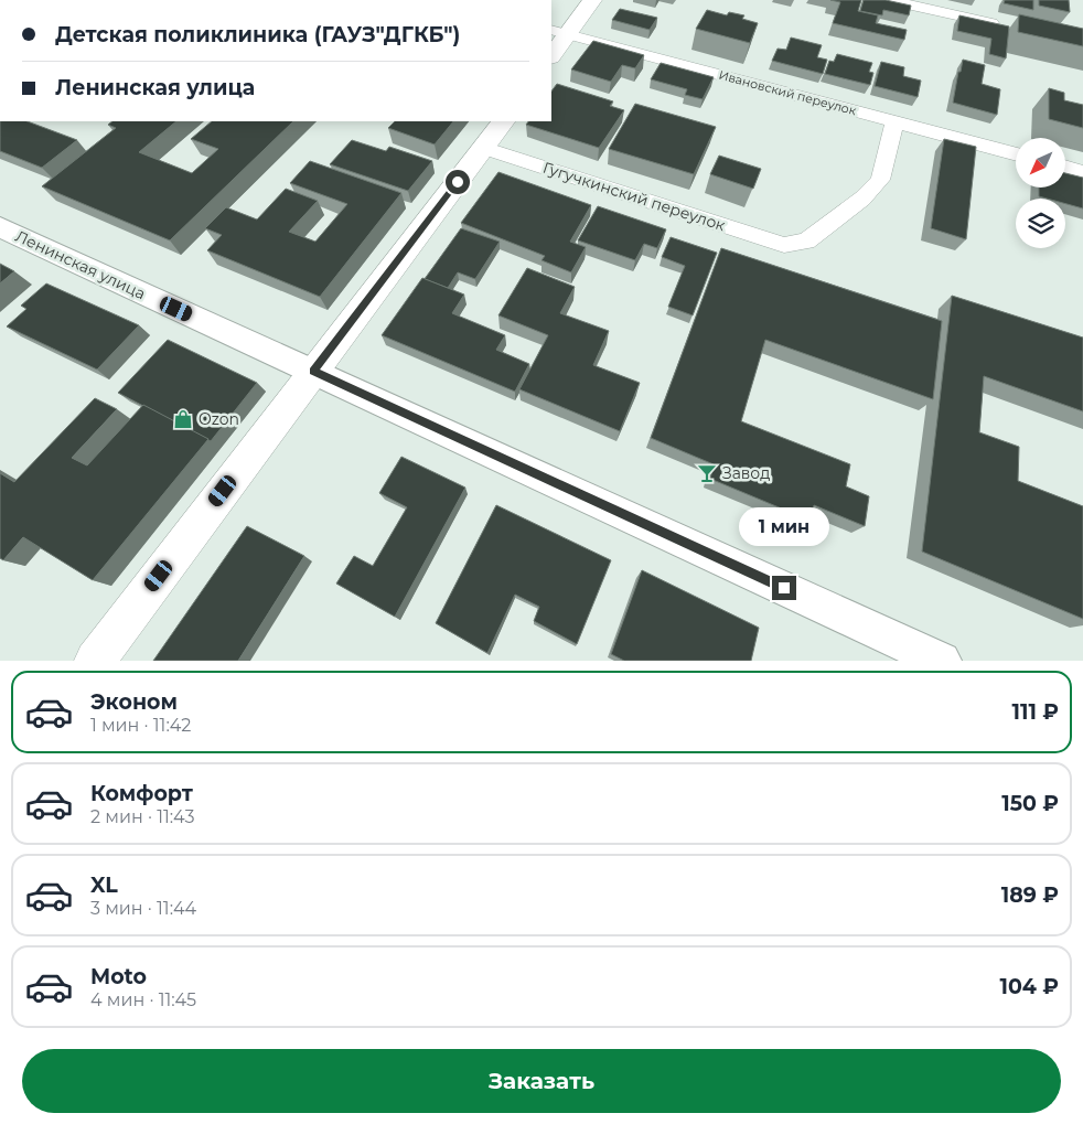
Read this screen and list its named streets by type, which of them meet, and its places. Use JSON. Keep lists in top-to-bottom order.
{
  "streets": {
    "street": ["Ивановский переулок", "Гугучкинский переулок", "Ленинская улица"]
  },
  "crossings": [
    ["Ивановский переулок", "Гугучкинский переулок"]
  ],
  "places": {
    "shop": ["Ozon"],
    "bar": ["Завод"]
  },
  "north": "bottom left",
  "page": {
    "banner": ["Детская поликлиника (ГАУЗ\"ДГКБ\")", "Ленинская улица"],
    "bubble": "1 мин",
    "list": [
      {
        "name": "Эконом",
        "note": "1 мин · 11:42",
        "value": "111 ₽"
      },
      {
        "name": "Комфорт",
        "note": "2 мин · 11:43",
        "value": "150 ₽"
      },
      {
        "name": "XL",
        "note": "3 мин · 11:44",
        "value": "189 ₽"
      },
      {
        "name": "Moto",
        "note": "4 мин · 11:45",
        "value": "104 ₽"
      }
    ],
    "buttons": "Заказать"
  }
}
